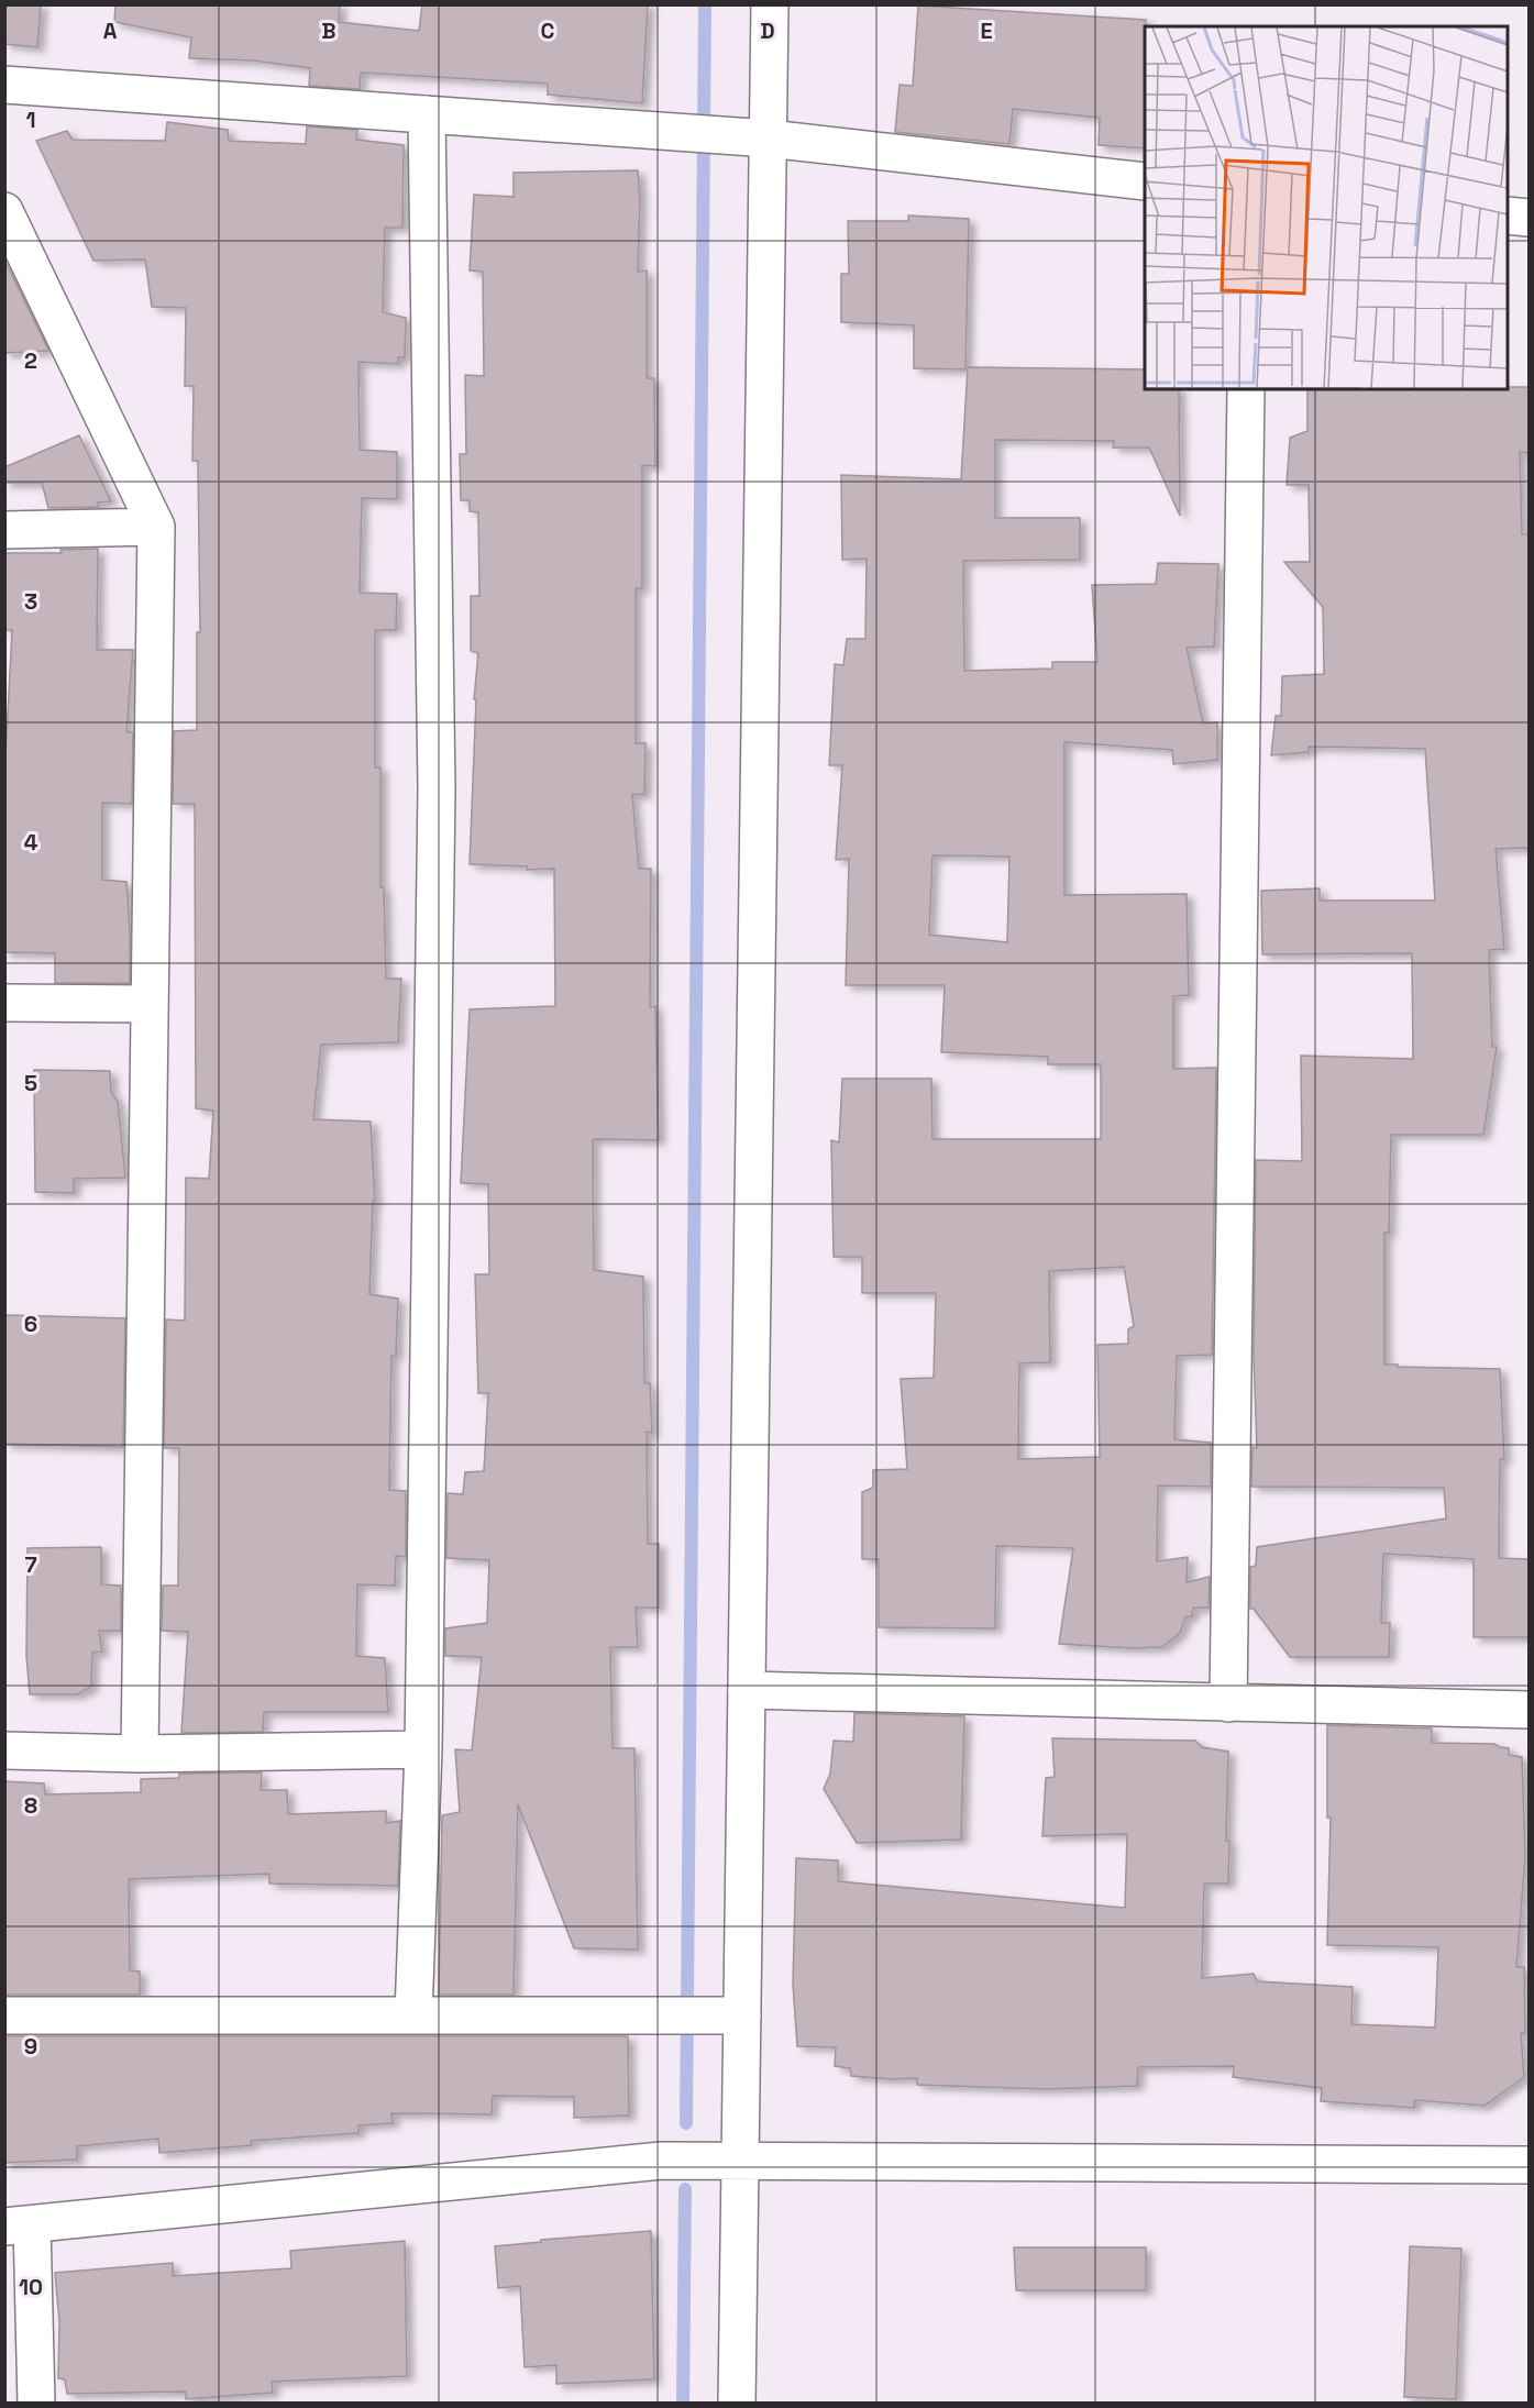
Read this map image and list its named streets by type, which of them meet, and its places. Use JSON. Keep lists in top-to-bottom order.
{
  "grid": {
    "columns": [
      "A",
      "B",
      "C",
      "D",
      "E"
    ],
    "rows": [
      "1",
      "2",
      "3",
      "4",
      "5",
      "6",
      "7",
      "8",
      "9",
      "10"
    ]
  }
}
